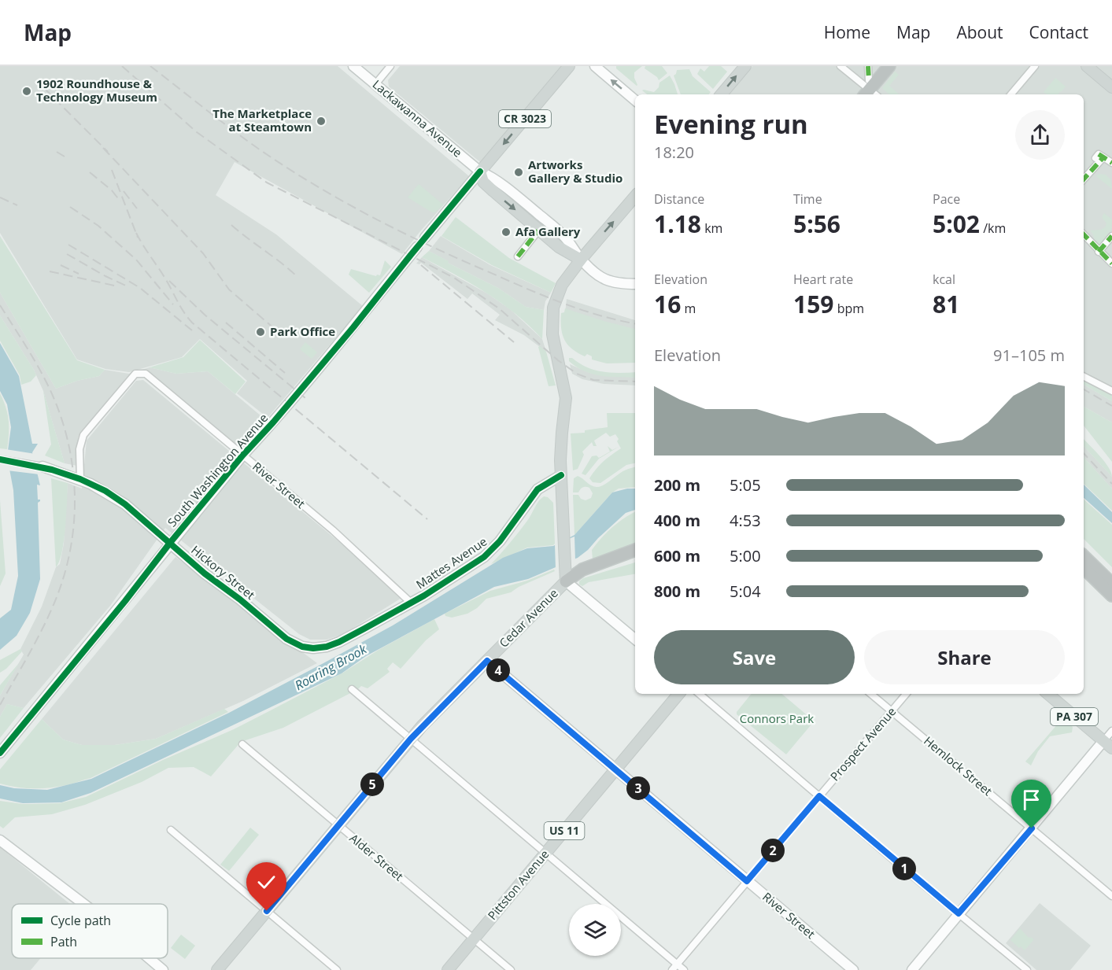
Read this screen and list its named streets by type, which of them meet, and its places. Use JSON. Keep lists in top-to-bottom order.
{
  "streets": {
    "main road": [
      "Lackawanna Avenue",
      "CR 3023",
      "Cedar Avenue",
      "PA 307",
      "US 11",
      "Pittston Avenue"
    ],
    "street": [
      "South Washington Avenue",
      "River Street",
      "Mattes Avenue",
      "Hickory Street",
      "Prospect Avenue",
      "Hemlock Street",
      "Alder Street"
    ]
  },
  "crossings": [
    ["Lackawanna Avenue", "CR 3023"],
    ["Lackawanna Avenue", "Cedar Avenue"],
    ["South Washington Avenue", "River Street"],
    ["South Washington Avenue", "Hickory Street"],
    ["River Street", "Mattes Avenue"],
    ["River Street", "Hickory Street"],
    ["River Street", "Cedar Avenue"],
    ["River Street", "Prospect Avenue"],
    ["River Street", "Pittston Avenue"],
    ["Mattes Avenue", "Hickory Street"],
    ["Mattes Avenue", "Cedar Avenue"],
    ["Cedar Avenue", "Alder Street"],
    ["Prospect Avenue", "Hemlock Street"],
    ["Alder Street", "Pittston Avenue"]
  ],
  "water": ["Roaring Brook"],
  "parks": ["Connors Park"],
  "places": [
    "1902 Roundhouse & Technology Museum",
    "The Marketplace at Steamtown",
    "Artworks Gallery & Studio",
    "Afa Gallery",
    "Park Office"
  ],
  "legend": ["Cycle path", "Path"],
  "page": {
    "header": "Map",
    "nav": [
      "Home",
      "Map",
      "About",
      "Contact"
    ],
    "heading": ["Evening run", "18:20"],
    "stats": [
      ["Distance", "1.18 km"],
      ["Time", "5:56"],
      ["Pace", "5:02 /km"],
      ["Elevation", "16 m"],
      ["Heart rate", "159 bpm"],
      ["kcal", "81"]
    ],
    "chart": ["Elevation", "91–105 m"],
    "list": [
      {
        "name": "200 m",
        "note": "5:05"
      },
      {
        "name": "400 m",
        "note": "4:53"
      },
      {
        "name": "600 m",
        "note": "5:00"
      },
      {
        "name": "800 m",
        "note": "5:04"
      }
    ],
    "buttons": ["Save", "Share"],
    "pins": [
      "4",
      "5",
      "3",
      "2",
      "1"
    ]
  }
}
